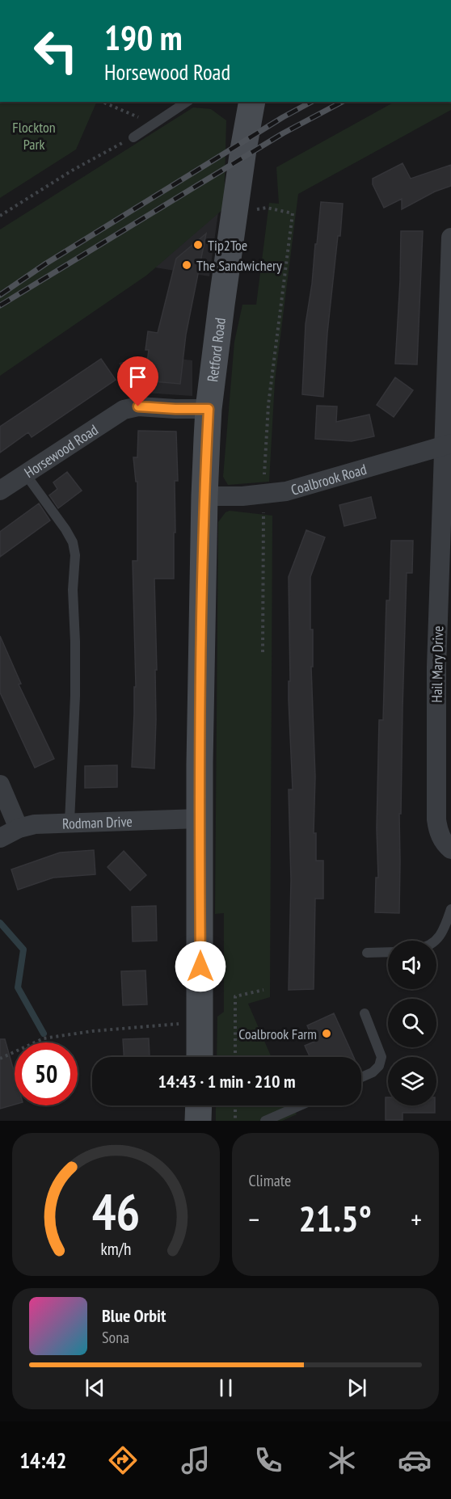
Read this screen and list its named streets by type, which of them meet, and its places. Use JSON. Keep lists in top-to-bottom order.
{
  "streets": {
    "main road": ["Retford Road"],
    "street": [
      "Horsewood Road",
      "Coalbrook Road",
      "Hail Mary Drive",
      "Rodman Drive"
    ]
  },
  "crossings": [
    ["Retford Road", "Horsewood Road"],
    ["Retford Road", "Coalbrook Road"],
    ["Retford Road", "Rodman Drive"],
    ["Coalbrook Road", "Hail Mary Drive"]
  ],
  "parks": ["Flockton Park"],
  "places": ["Tip2Toe", "The Sandwichery", "Coalbrook Farm"],
  "page": {
    "turn": ["190 m", "Horsewood Road"],
    "limit": "50",
    "trip": "14:43 · 1 min · 210 m",
    "tile": "Climate",
    "heat": ["−", "21.5°", "+"],
    "song": ["Blue Orbit", "Sona"],
    "tabs": "14:42",
    "gauge": ["46", "km/h"]
  }
}
